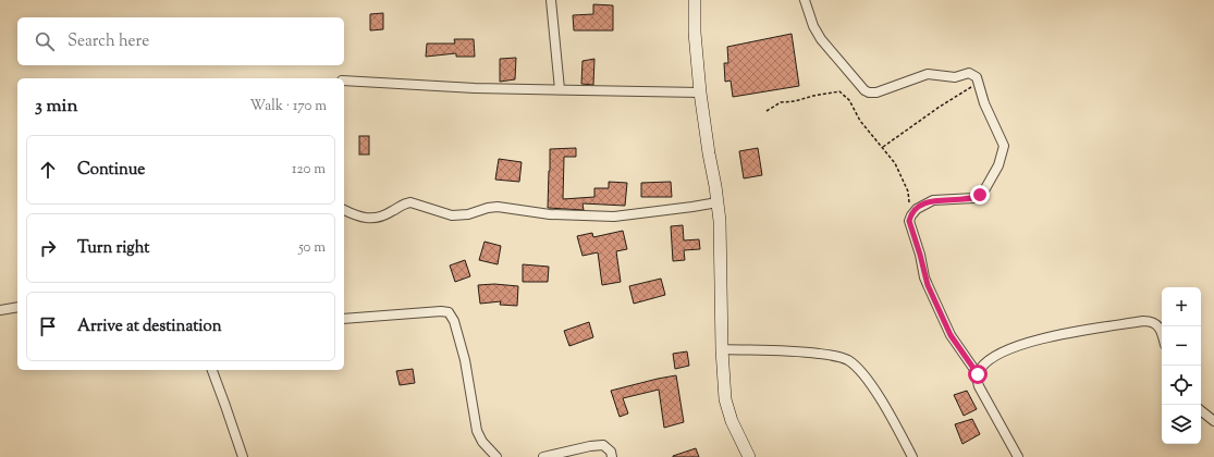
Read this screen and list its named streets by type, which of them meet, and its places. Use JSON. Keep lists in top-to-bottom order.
{
  "page": {
    "search": "Search here",
    "heading": ["3 min", "Walk · 170 m"],
    "list": [
      ["Continue", "120 m"],
      ["Turn right", "50 m"],
      "Arrive at destination"
    ],
    "map_buttons": ["+", "−"]
  }
}
